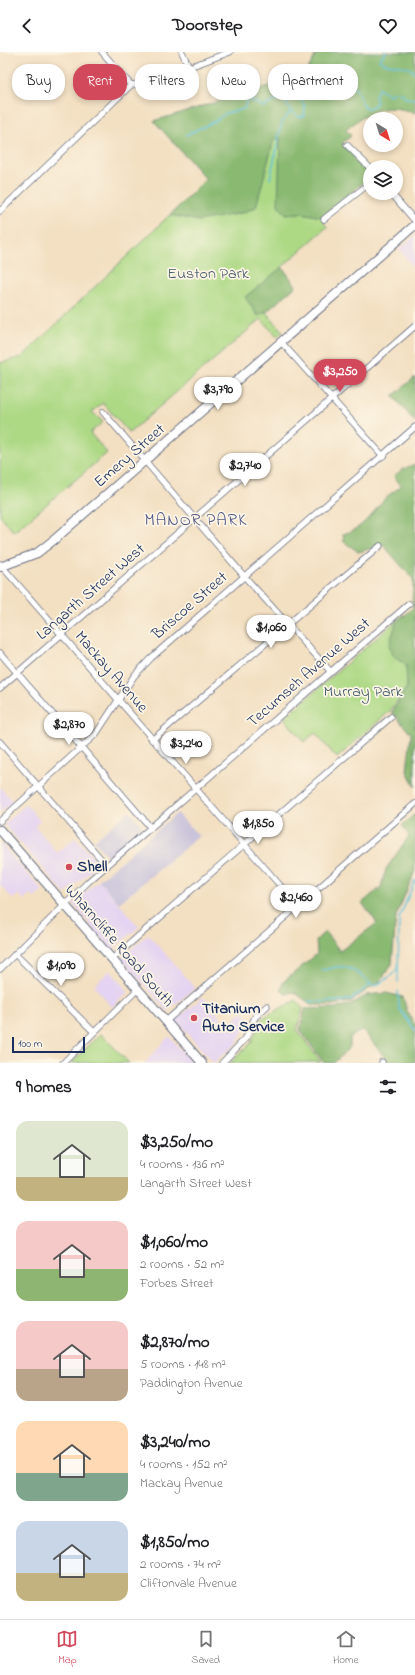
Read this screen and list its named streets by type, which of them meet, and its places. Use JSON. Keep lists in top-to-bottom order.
{
  "streets": {
    "street": [
      "Emery Street",
      "Langarth Street West",
      "Briscoe Street",
      "Mackay Avenue",
      "Tecumseh Avenue West",
      "Wharncliffe Road South"
    ]
  },
  "crossings": [
    ["Emery Street", "Mackay Avenue"],
    ["Langarth Street West", "Mackay Avenue"],
    ["Briscoe Street", "Mackay Avenue"],
    ["Mackay Avenue", "Tecumseh Avenue West"],
    ["Tecumseh Avenue West", "Wharncliffe Road South"]
  ],
  "districts": ["MANOR PARK"],
  "parks": ["Euston Park", "Murray Park"],
  "places": ["Shell", "Titanium Auto Service"],
  "scale_bar": "100 m",
  "north": "bottom right",
  "page": {
    "header": "Doorstep",
    "chip": [
      "Buy",
      "Rent",
      "Filters",
      "New",
      "Apartment"
    ],
    "price": [
      "$3,250",
      "$3,790",
      "$2,740",
      "$1,060",
      "$2,870",
      "$3,240",
      "$1,850",
      "$2,460",
      "$1,090"
    ],
    "scale": "100 m",
    "heading": "9 homes",
    "list": [
      {
        "name": "$3,250/mo",
        "note": "4 rooms · 136 m² · Langarth Street West"
      },
      {
        "name": "$1,060/mo",
        "note": "2 rooms · 52 m² · Forbes Street"
      },
      {
        "name": "$2,870/mo",
        "note": "5 rooms · 148 m² · Paddington Avenue"
      },
      {
        "name": "$3,240/mo",
        "note": "4 rooms · 152 m² · Mackay Avenue"
      },
      {
        "name": "$1,850/mo",
        "note": "2 rooms · 74 m² · Cliftonvale Avenue"
      }
    ],
    "tabs": ["Map", "Saved", "Home"]
  }
}
